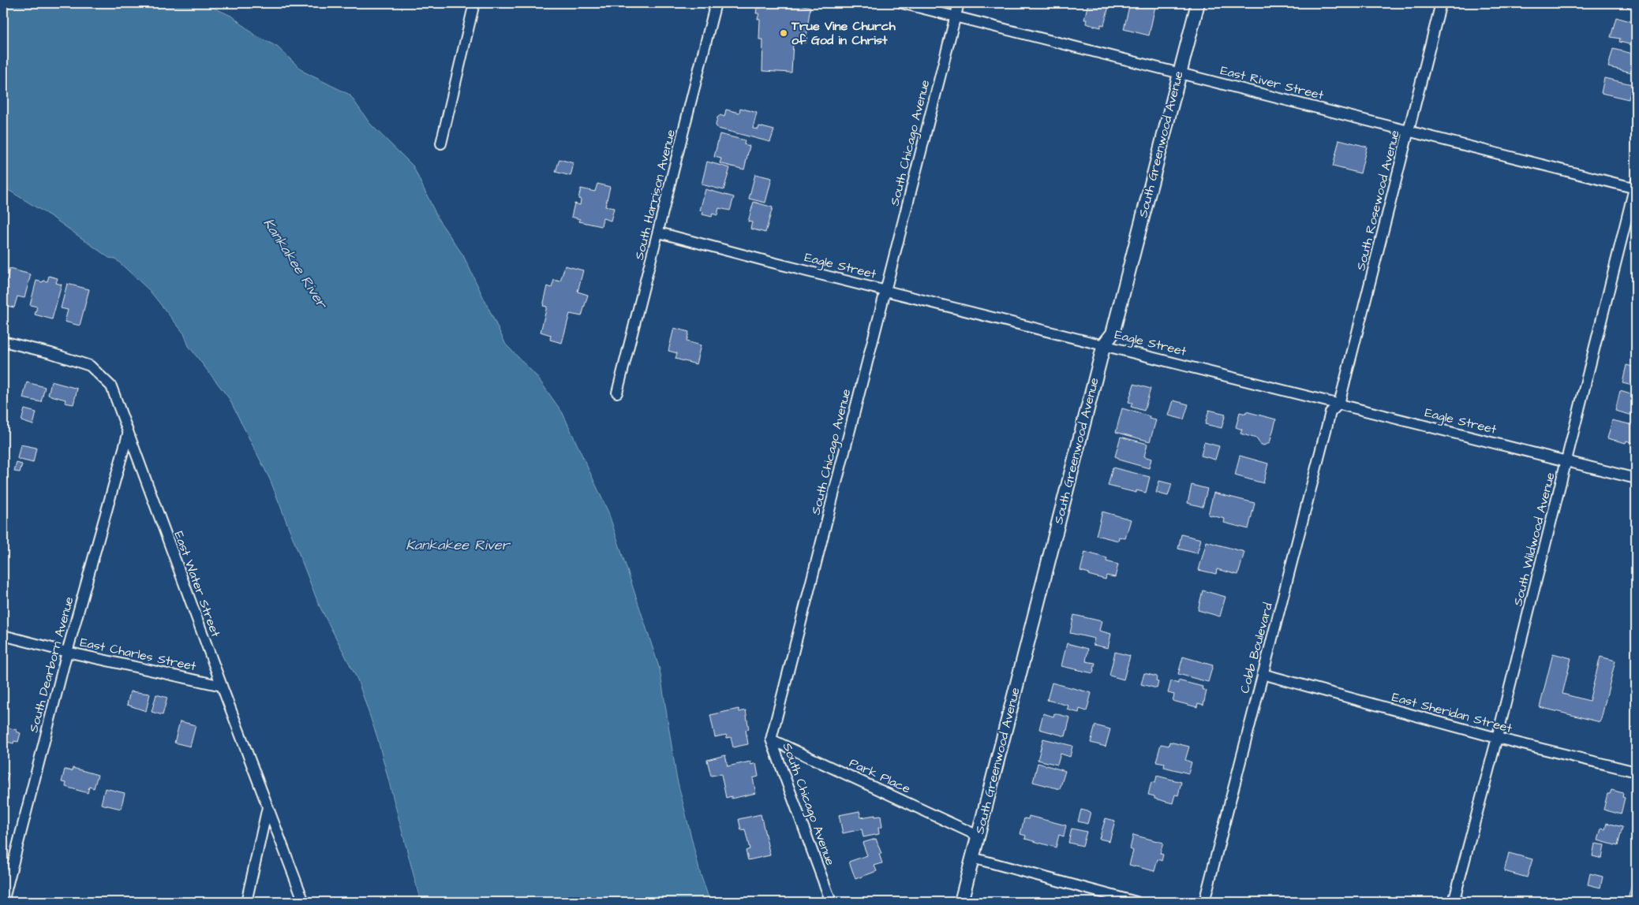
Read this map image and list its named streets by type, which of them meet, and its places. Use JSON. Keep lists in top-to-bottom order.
{
  "streets": {
    "street": [
      "East River Street",
      "South Chicago Avenue",
      "South Greenwood Avenue",
      "South Harrison Avenue",
      "South Rosewood Avenue",
      "Eagle Street",
      "South Wildwood Avenue",
      "East Water Street",
      "Cobb Boulevard",
      "East Charles Street",
      "South Dearborn Avenue",
      "East Sheridan Street",
      "Park Place"
    ]
  },
  "crossings": [
    ["East River Street", "South Chicago Avenue"],
    ["East River Street", "South Greenwood Avenue"],
    ["East River Street", "South Rosewood Avenue"],
    ["East River Street", "South Wildwood Avenue"],
    ["South Chicago Avenue", "Eagle Street"],
    ["South Chicago Avenue", "Park Place"],
    ["South Greenwood Avenue", "Eagle Street"],
    ["South Greenwood Avenue", "Park Place"],
    ["South Harrison Avenue", "Eagle Street"],
    ["South Rosewood Avenue", "Eagle Street"],
    ["South Rosewood Avenue", "Cobb Boulevard"],
    ["Eagle Street", "South Wildwood Avenue"],
    ["Eagle Street", "Cobb Boulevard"],
    ["South Wildwood Avenue", "East Sheridan Street"],
    ["East Water Street", "East Charles Street"],
    ["East Water Street", "South Dearborn Avenue"],
    ["Cobb Boulevard", "East Sheridan Street"],
    ["East Charles Street", "South Dearborn Avenue"]
  ],
  "water": ["Kankakee River"],
  "places": ["True Vine Church of God in Christ"]
}
